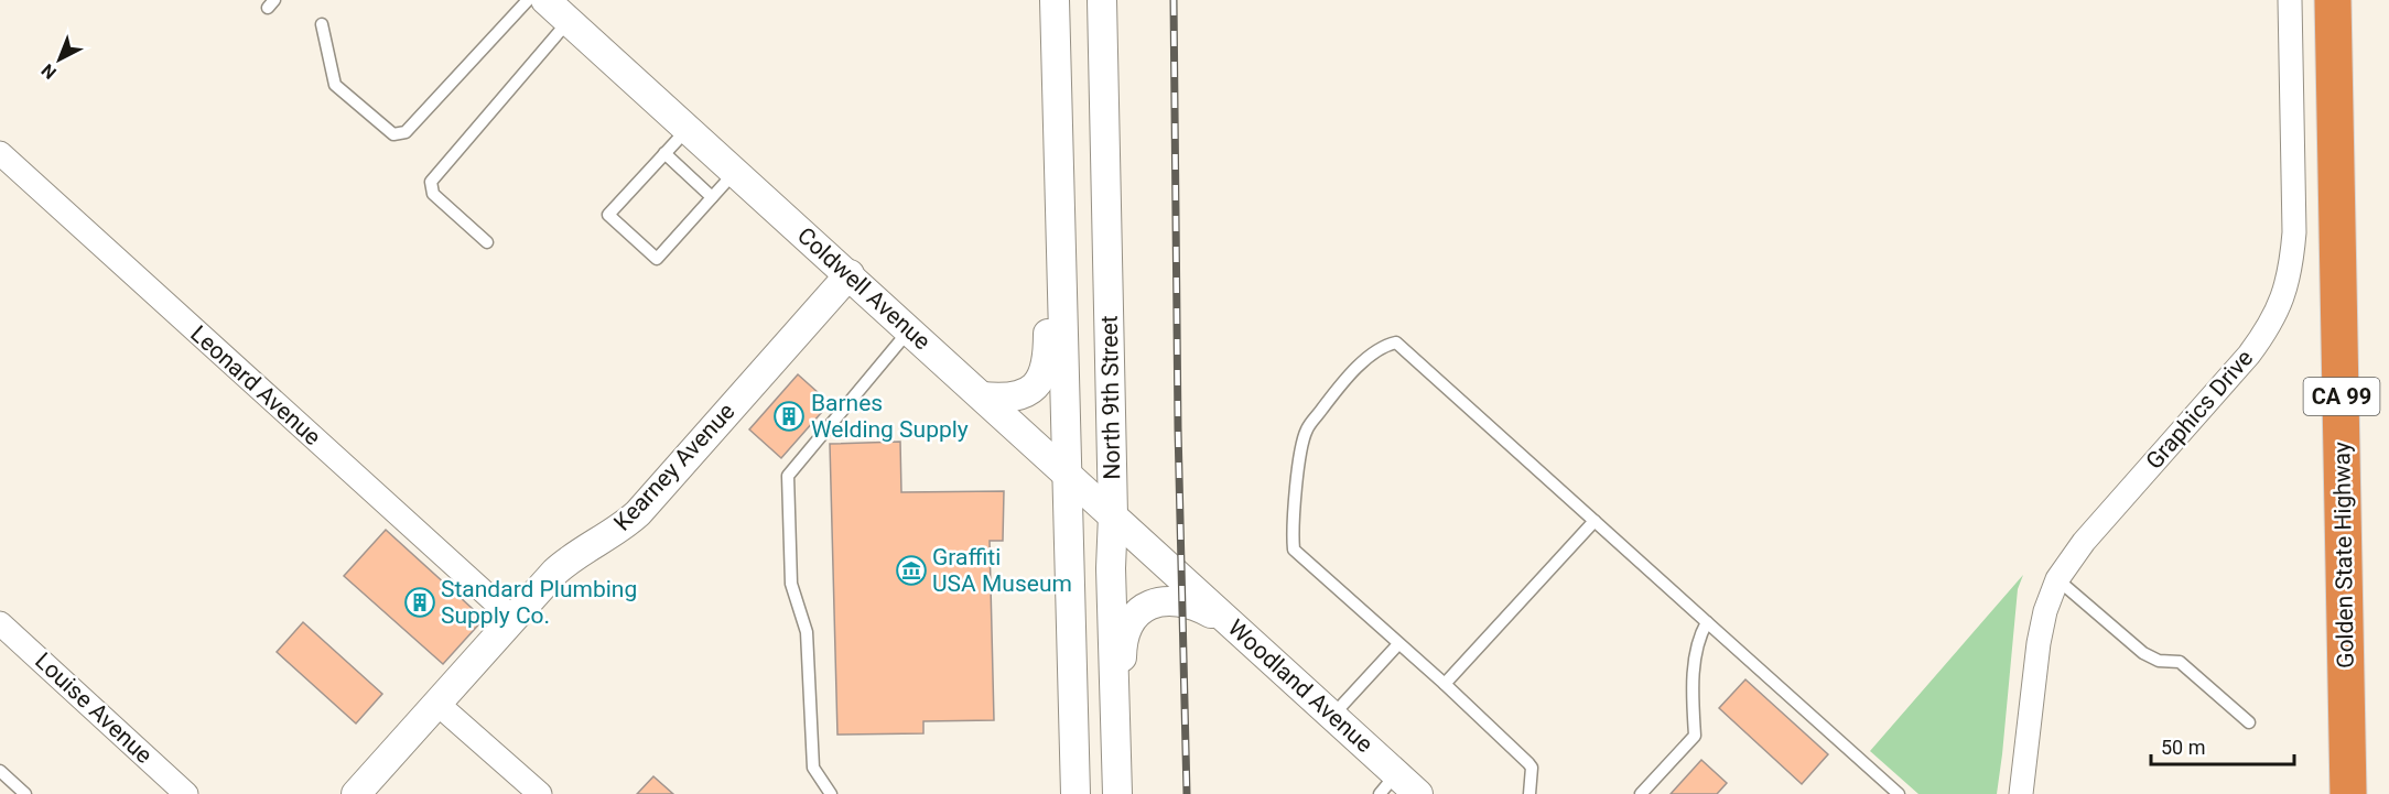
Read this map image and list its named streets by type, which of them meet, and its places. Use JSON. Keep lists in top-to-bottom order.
{
  "streets": {
    "highway": ["CA 99", "Golden State Highway"],
    "street": [
      "Coldwell Avenue",
      "Leonard Avenue",
      "North 9th Street",
      "Graphics Drive",
      "Kearney Avenue",
      "Woodland Avenue",
      "Louise Avenue"
    ]
  },
  "crossings": [
    ["Coldwell Avenue", "North 9th Street"],
    ["Coldwell Avenue", "Kearney Avenue"],
    ["Coldwell Avenue", "Woodland Avenue"],
    ["Leonard Avenue", "Kearney Avenue"]
  ],
  "places": {
    "building": ["Barnes Welding Supply", "Standard Plumbing Supply Co."],
    "museum": ["Graffiti USA Museum"]
  },
  "scale_bar": "50 m",
  "north": "bottom left"
}
